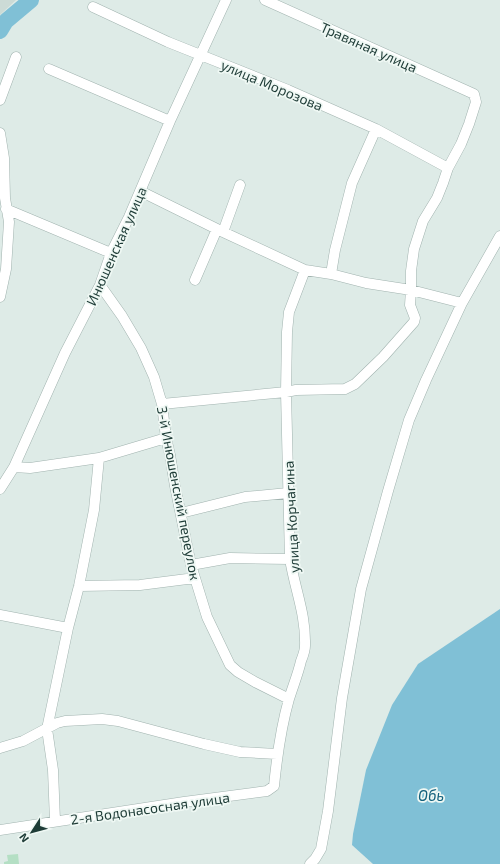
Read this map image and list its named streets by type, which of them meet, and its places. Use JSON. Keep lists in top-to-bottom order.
{
  "streets": {
    "street": [
      "Травяная улица",
      "улица Морозова",
      "Инюшенская улица",
      "3-й Инюшенский переулок",
      "улица Корчагина",
      "2-я Водонасосная улица"
    ]
  },
  "crossings": [
    ["Травяная улица", "улица Морозова"],
    ["улица Морозова", "Инюшенская улица"],
    ["Инюшенская улица", "3-й Инюшенский переулок"],
    ["3-й Инюшенский переулок", "улица Корчагина"],
    ["улица Корчагина", "2-я Водонасосная улица"]
  ],
  "water": ["Обь"],
  "north": "bottom left"
}
